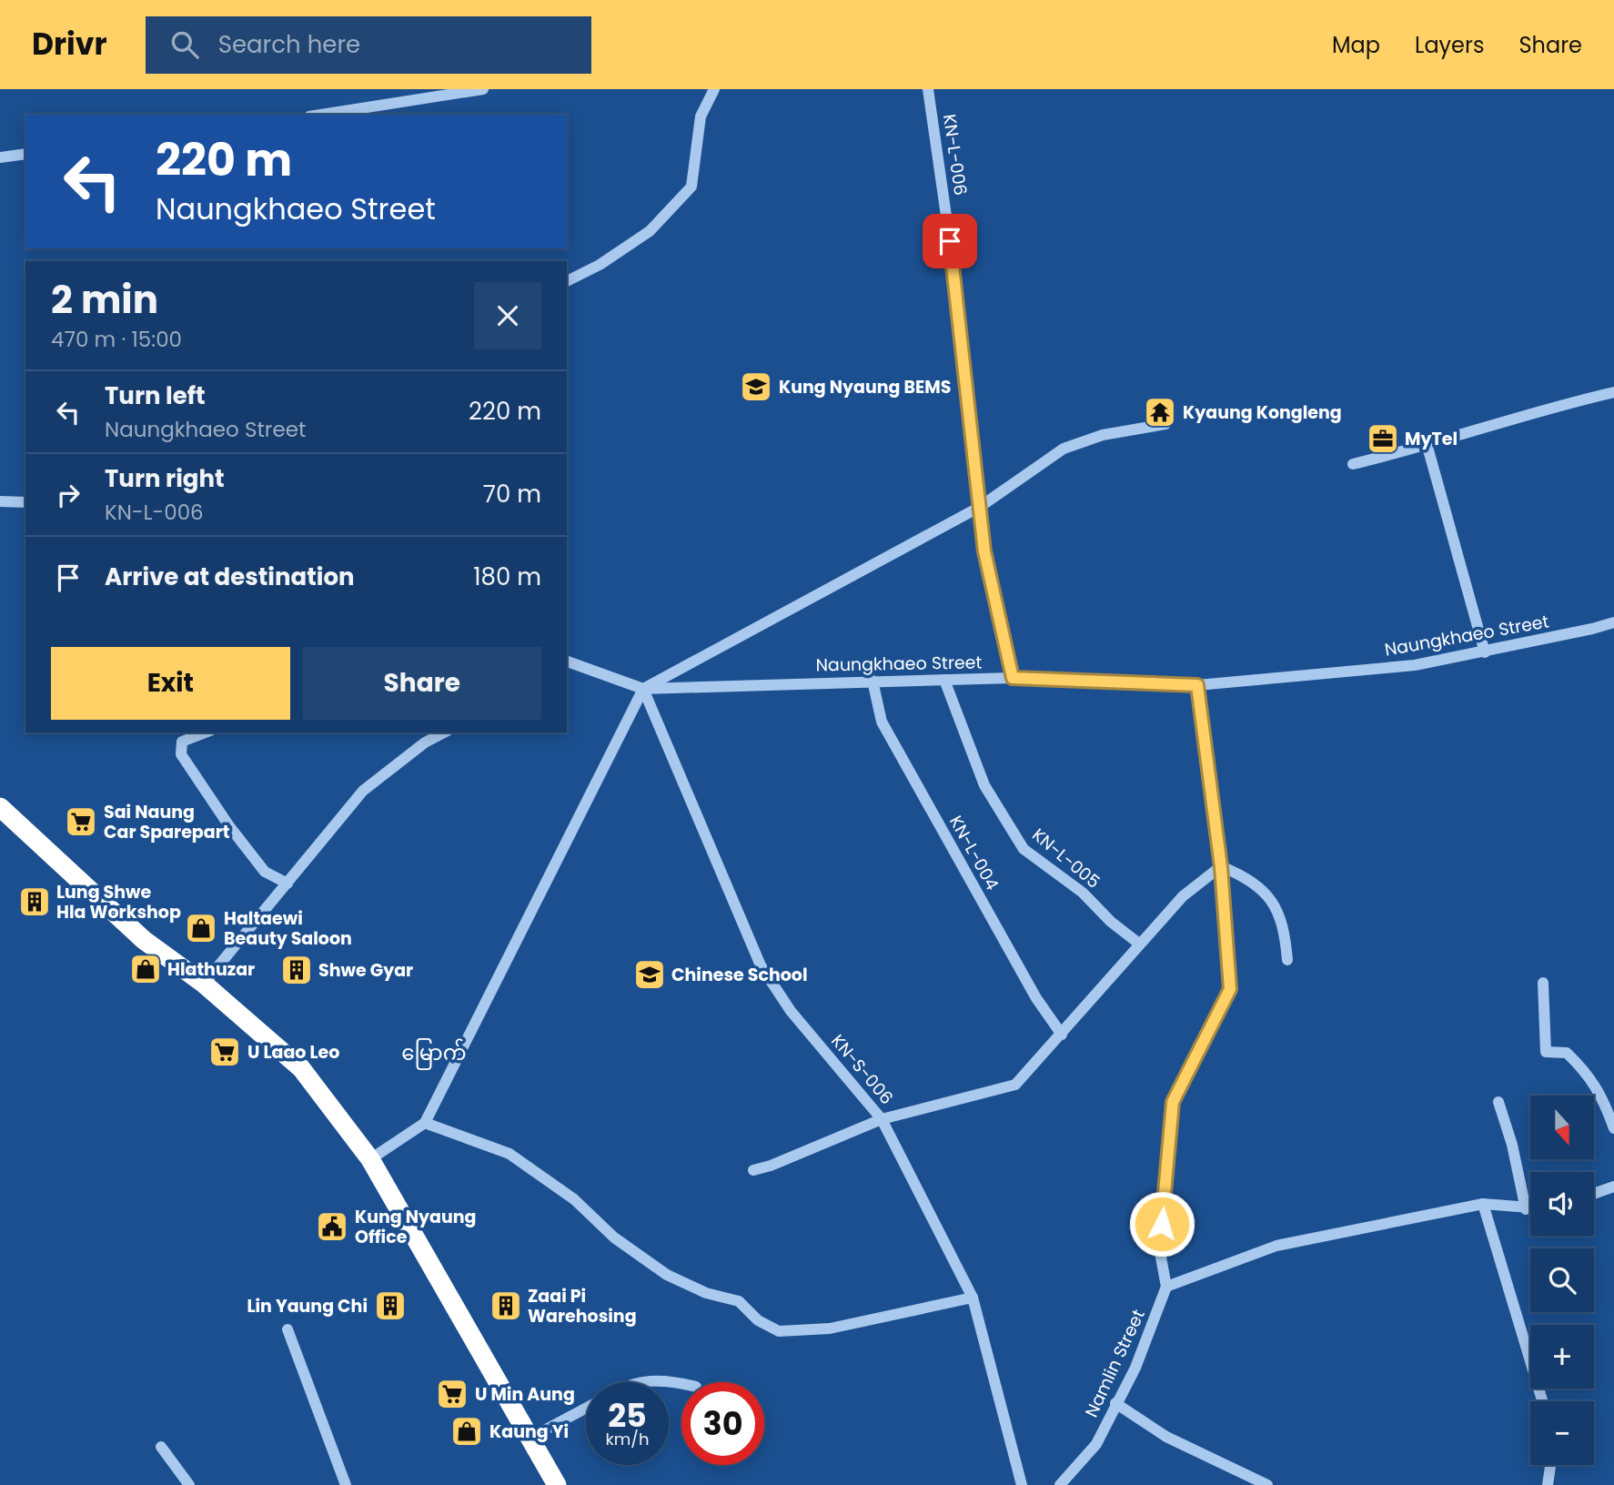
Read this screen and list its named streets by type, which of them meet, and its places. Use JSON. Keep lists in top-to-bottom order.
{
  "streets": {
    "street": [
      "KN-L-006",
      "Naungkhaeo Street",
      "KN-L-004",
      "KN-L-005",
      "KN-S-006",
      "Namlin Street"
    ]
  },
  "crossings": [
    ["KN-L-006", "Naungkhaeo Street"],
    ["Naungkhaeo Street", "KN-L-004"],
    ["Naungkhaeo Street", "KN-L-005"],
    ["Naungkhaeo Street", "KN-S-006"]
  ],
  "districts": ["မြောက်"],
  "places": {
    "school or university": ["Kung Nyaung BEMS", "Chinese School"],
    "temple": ["Kyaung Kongleng"],
    "office": ["MyTel"],
    "supermarket": ["Sai Naung Car Sparepart", "U Laao Leo", "U Min Aung"],
    "building": [
      "Lung Shwe Hla Workshop",
      "Shwe Gyar",
      "Lin Yaung Chi",
      "Zaai Pi Warehosing"
    ],
    "shop": ["Haltaewi Beauty Saloon", "Hlathuzar", "Kaung Yi"],
    "public building": ["Kung Nyaung Office"]
  },
  "north": "bottom",
  "page": {
    "header": "Drivr",
    "search": "Search here",
    "nav": ["Map", "Layers", "Share"],
    "turn": ["220 m", "Naungkhaeo Street"],
    "heading": ["2 min", "470 m · 15:00"],
    "list": [
      {
        "name": "Turn left",
        "note": "Naungkhaeo Street",
        "value": "220 m"
      },
      {
        "name": "Turn right",
        "note": "KN-L-006",
        "value": "70 m"
      },
      {
        "name": "Arrive at destination",
        "value": "180 m"
      }
    ],
    "buttons": ["Exit", "Share"],
    "map_buttons": ["+", "−"],
    "speed": "25 km/h",
    "limit": "30"
  }
}
